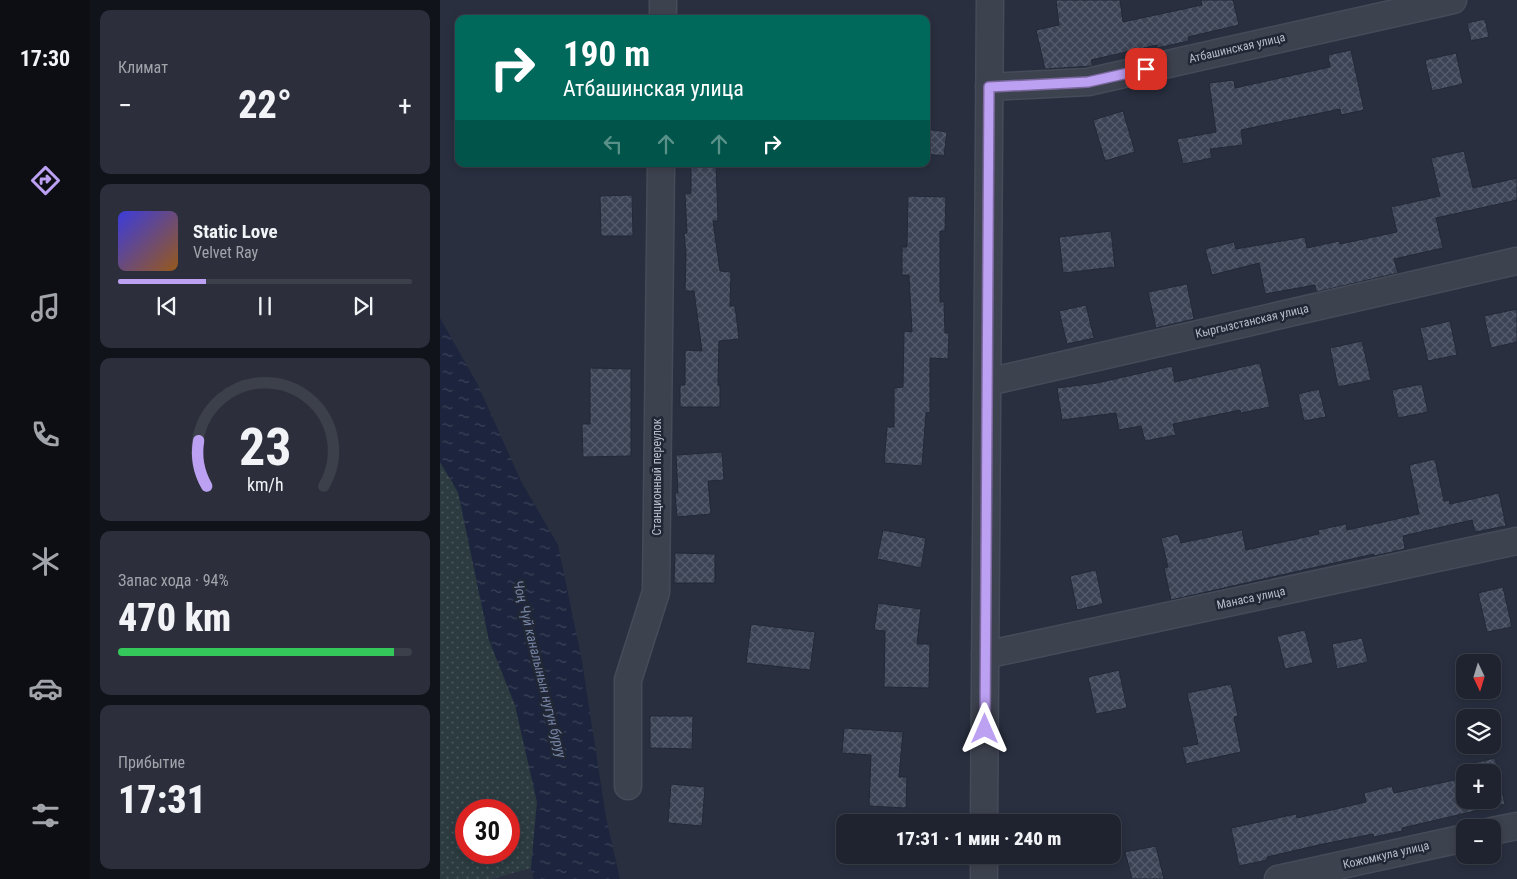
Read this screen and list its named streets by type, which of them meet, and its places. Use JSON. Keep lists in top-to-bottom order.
{
  "streets": {
    "street": [
      "Атбашинская улица",
      "Кыргызстанская улица",
      "Станционный переулок",
      "Манаса улица",
      "Кожомкула улица"
    ]
  },
  "water": ["Чоң Чүй каналынын нугун буруу"],
  "north": "bottom",
  "page": {
    "tabs": "17:30",
    "tile": [
      "Климат",
      ["Запас хода · 94%", "470 km"],
      ["Прибытие", "17:31"]
    ],
    "turn": ["190 m", "Атбашинская улица"],
    "heat": ["−", "22°", "+"],
    "song": ["Static Love", "Velvet Ray"],
    "map_buttons": ["+", "−"],
    "limit": "30",
    "trip": "17:31 · 1 мин · 240 m",
    "gauge": ["23", "km/h"]
  }
}
